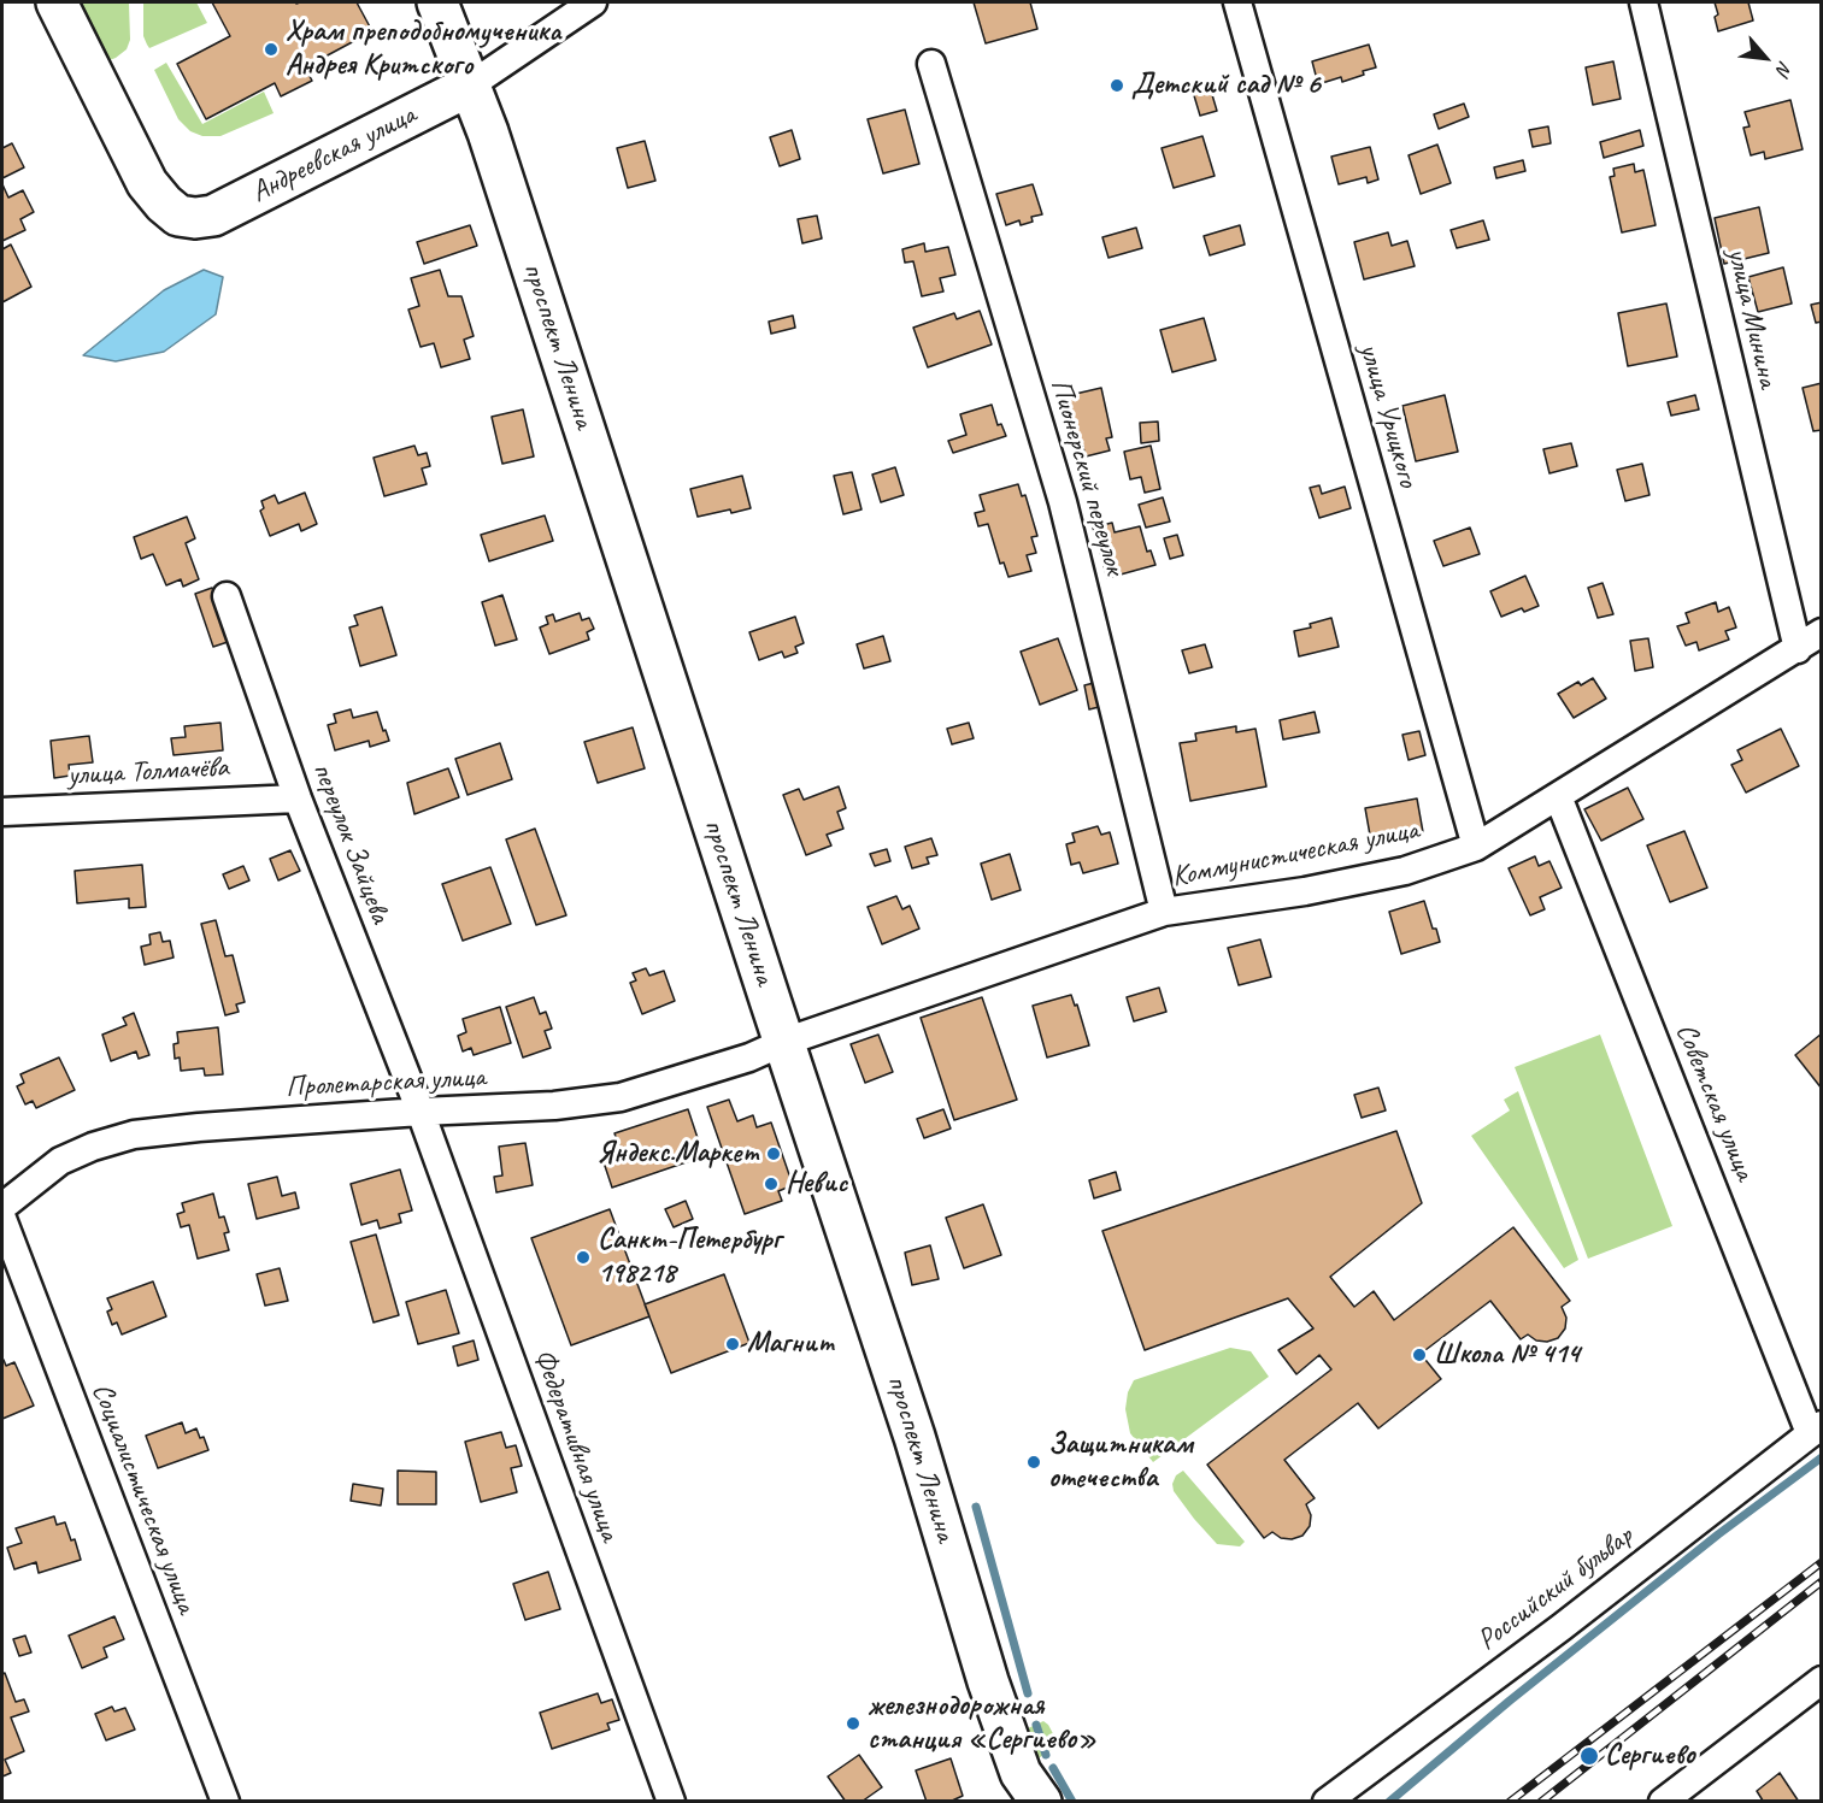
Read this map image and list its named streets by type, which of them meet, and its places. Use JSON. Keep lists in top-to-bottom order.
{
  "streets": {
    "street": [
      "Андреевская улица",
      "улица Минина",
      "проспект Ленина",
      "улица Урицкого",
      "Пионерский переулок",
      "улица Толмачёва",
      "переулок Зайцева",
      "Коммунистическая улица",
      "Пролетарская улица",
      "Советская улица",
      "Федеративная улица",
      "Социалистическая улица",
      "Российский бульвар"
    ]
  },
  "crossings": [
    ["Андреевская улица", "проспект Ленина"],
    ["улица Минина", "Коммунистическая улица"],
    ["проспект Ленина", "Коммунистическая улица"],
    ["проспект Ленина", "Пролетарская улица"],
    ["улица Урицкого", "Коммунистическая улица"],
    ["Пионерский переулок", "Коммунистическая улица"],
    ["улица Толмачёва", "переулок Зайцева"],
    ["переулок Зайцева", "Пролетарская улица"],
    ["переулок Зайцева", "Федеративная улица"],
    ["Коммунистическая улица", "Пролетарская улица"],
    ["Коммунистическая улица", "Советская улица"],
    ["Пролетарская улица", "Федеративная улица"],
    ["Советская улица", "Российский бульвар"]
  ],
  "places": [
    "Храм преподобномученика Андрея Критского",
    "Детский сад № 6",
    "Яндекс.Маркет",
    "Невис",
    "Санкт-Петербург 198218",
    "Магнит",
    "Школа № 414",
    "Защитникам отечества",
    "железнодорожная станция «Сергиево»",
    "Сергиево"
  ],
  "north": "bottom right"
}
